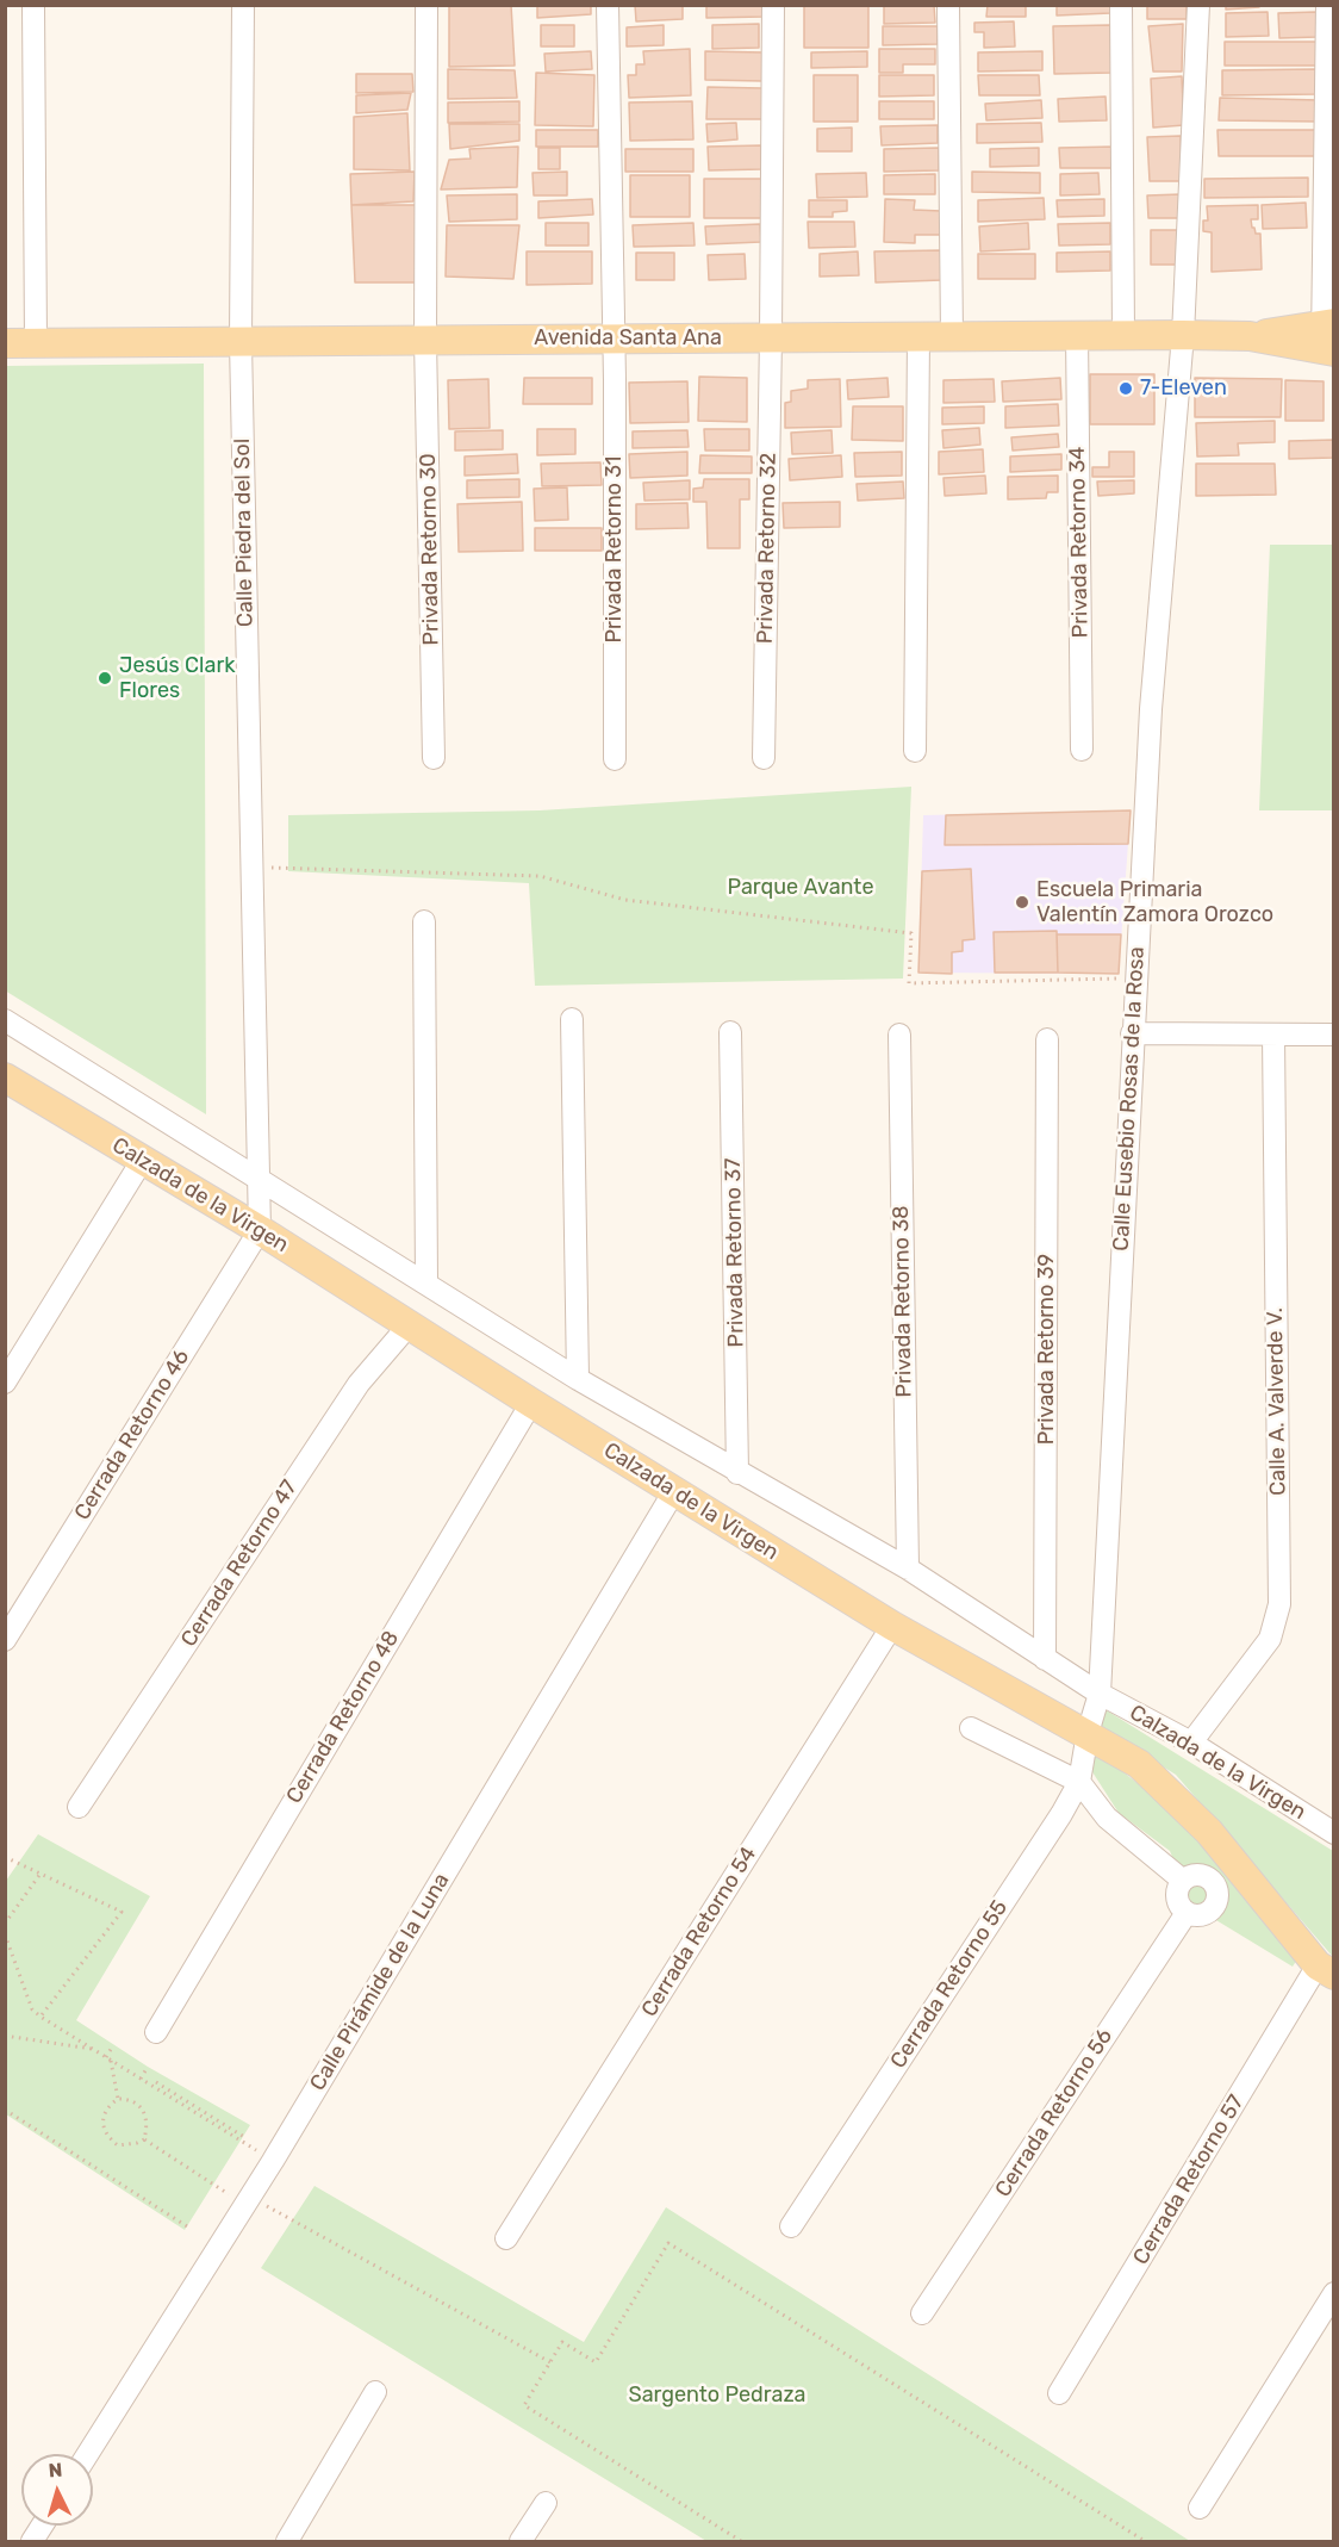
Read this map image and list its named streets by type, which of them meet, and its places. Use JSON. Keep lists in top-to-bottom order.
{
  "streets": {
    "main road": ["Avenida Santa Ana", "Calzada de la Virgen"],
    "street": [
      "Calle Piedra del Sol",
      "Privada Retorno 34",
      "Privada Retorno 32",
      "Privada Retorno 30",
      "Privada Retorno 31",
      "Calle Eusebio Rosas de la Rosa",
      "Privada Retorno 37",
      "Privada Retorno 38",
      "Privada Retorno 39",
      "Calle A. Valverde V.",
      "Cerrada Retorno 46",
      "Cerrada Retorno 47",
      "Cerrada Retorno 48",
      "Cerrada Retorno 54",
      "Calle Pirámide de la Luna",
      "Cerrada Retorno 55",
      "Cerrada Retorno 56",
      "Cerrada Retorno 57"
    ]
  },
  "crossings": [
    ["Avenida Santa Ana", "Calle Piedra del Sol"],
    ["Avenida Santa Ana", "Privada Retorno 34"],
    ["Avenida Santa Ana", "Privada Retorno 32"],
    ["Avenida Santa Ana", "Privada Retorno 30"],
    ["Avenida Santa Ana", "Privada Retorno 31"],
    ["Avenida Santa Ana", "Calle Eusebio Rosas de la Rosa"],
    ["Calle Piedra del Sol", "Calzada de la Virgen"],
    ["Calle Piedra del Sol", "Cerrada Retorno 46"],
    ["Calle Eusebio Rosas de la Rosa", "Calzada de la Virgen"],
    ["Calle Eusebio Rosas de la Rosa", "Cerrada Retorno 55"],
    ["Calzada de la Virgen", "Privada Retorno 37"],
    ["Calzada de la Virgen", "Privada Retorno 38"],
    ["Calzada de la Virgen", "Privada Retorno 39"],
    ["Calzada de la Virgen", "Calle A. Valverde V."],
    ["Calzada de la Virgen", "Cerrada Retorno 46"],
    ["Calzada de la Virgen", "Cerrada Retorno 47"],
    ["Calzada de la Virgen", "Cerrada Retorno 48"],
    ["Calzada de la Virgen", "Cerrada Retorno 54"],
    ["Calzada de la Virgen", "Calle Pirámide de la Luna"],
    ["Calzada de la Virgen", "Cerrada Retorno 55"],
    ["Calzada de la Virgen", "Cerrada Retorno 57"]
  ],
  "parks": ["Parque Avante", "Sargento Pedraza"],
  "places": ["7-Eleven", "Jesús Clark Flores", "Escuela Primaria Valentín Zamora Orozco"],
  "north": "top"
}
